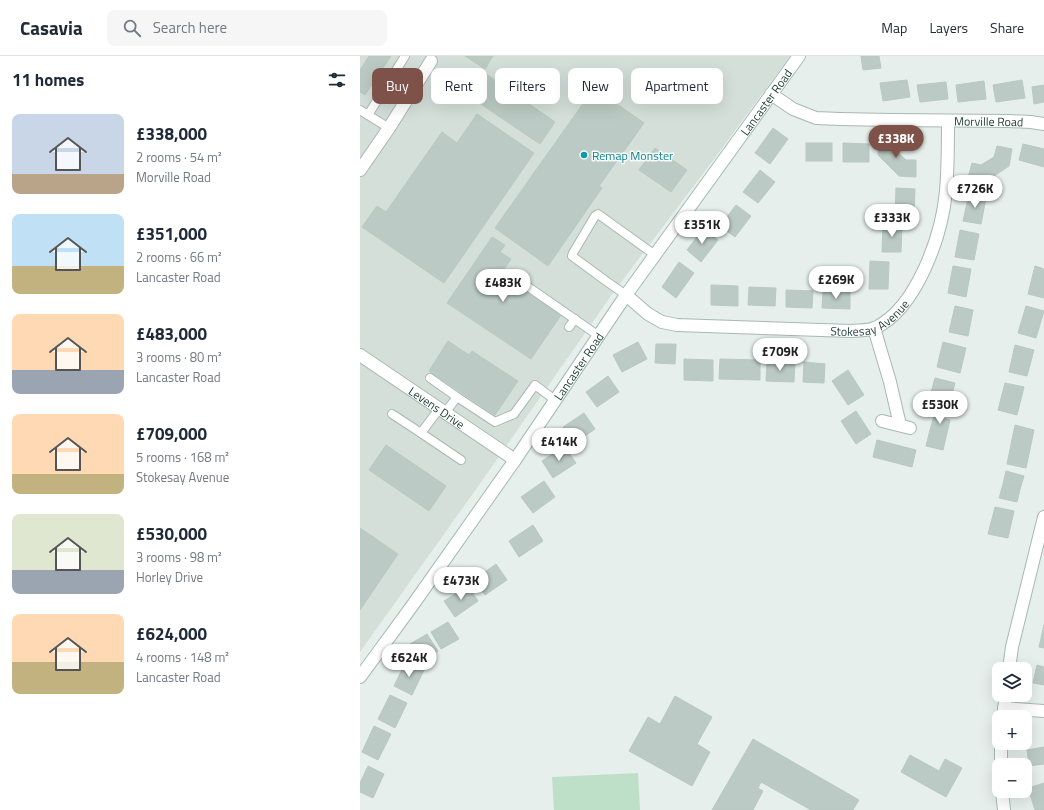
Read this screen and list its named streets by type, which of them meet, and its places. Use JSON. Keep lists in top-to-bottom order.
{
  "streets": {
    "street": [
      "Lancaster Road",
      "Morville Road",
      "Stokesay Avenue",
      "Levens Drive"
    ]
  },
  "crossings": [
    ["Lancaster Road", "Morville Road"],
    ["Lancaster Road", "Stokesay Avenue"],
    ["Lancaster Road", "Levens Drive"],
    ["Morville Road", "Stokesay Avenue"]
  ],
  "places": ["Remap Monster"],
  "page": {
    "header": "Casavia",
    "search": "Search here",
    "nav": ["Map", "Layers", "Share"],
    "heading": "11 homes",
    "chip": [
      "Buy",
      "Rent",
      "Filters",
      "New",
      "Apartment"
    ],
    "list": [
      {
        "name": "£338,000",
        "note": "2 rooms · 54 m² · Morville Road"
      },
      {
        "name": "£351,000",
        "note": "2 rooms · 66 m² · Lancaster Road"
      },
      {
        "name": "£483,000",
        "note": "3 rooms · 80 m² · Lancaster Road"
      },
      {
        "name": "£709,000",
        "note": "5 rooms · 168 m² · Stokesay Avenue"
      },
      {
        "name": "£530,000",
        "note": "3 rooms · 98 m² · Horley Drive"
      },
      {
        "name": "£624,000",
        "note": "4 rooms · 148 m² · Lancaster Road"
      }
    ],
    "price": [
      "£338K",
      "£726K",
      "£333K",
      "£351K",
      "£269K",
      "£483K",
      "£709K",
      "£530K",
      "£414K",
      "£473K",
      "£624K"
    ],
    "map_buttons": ["+", "−"]
  }
}
